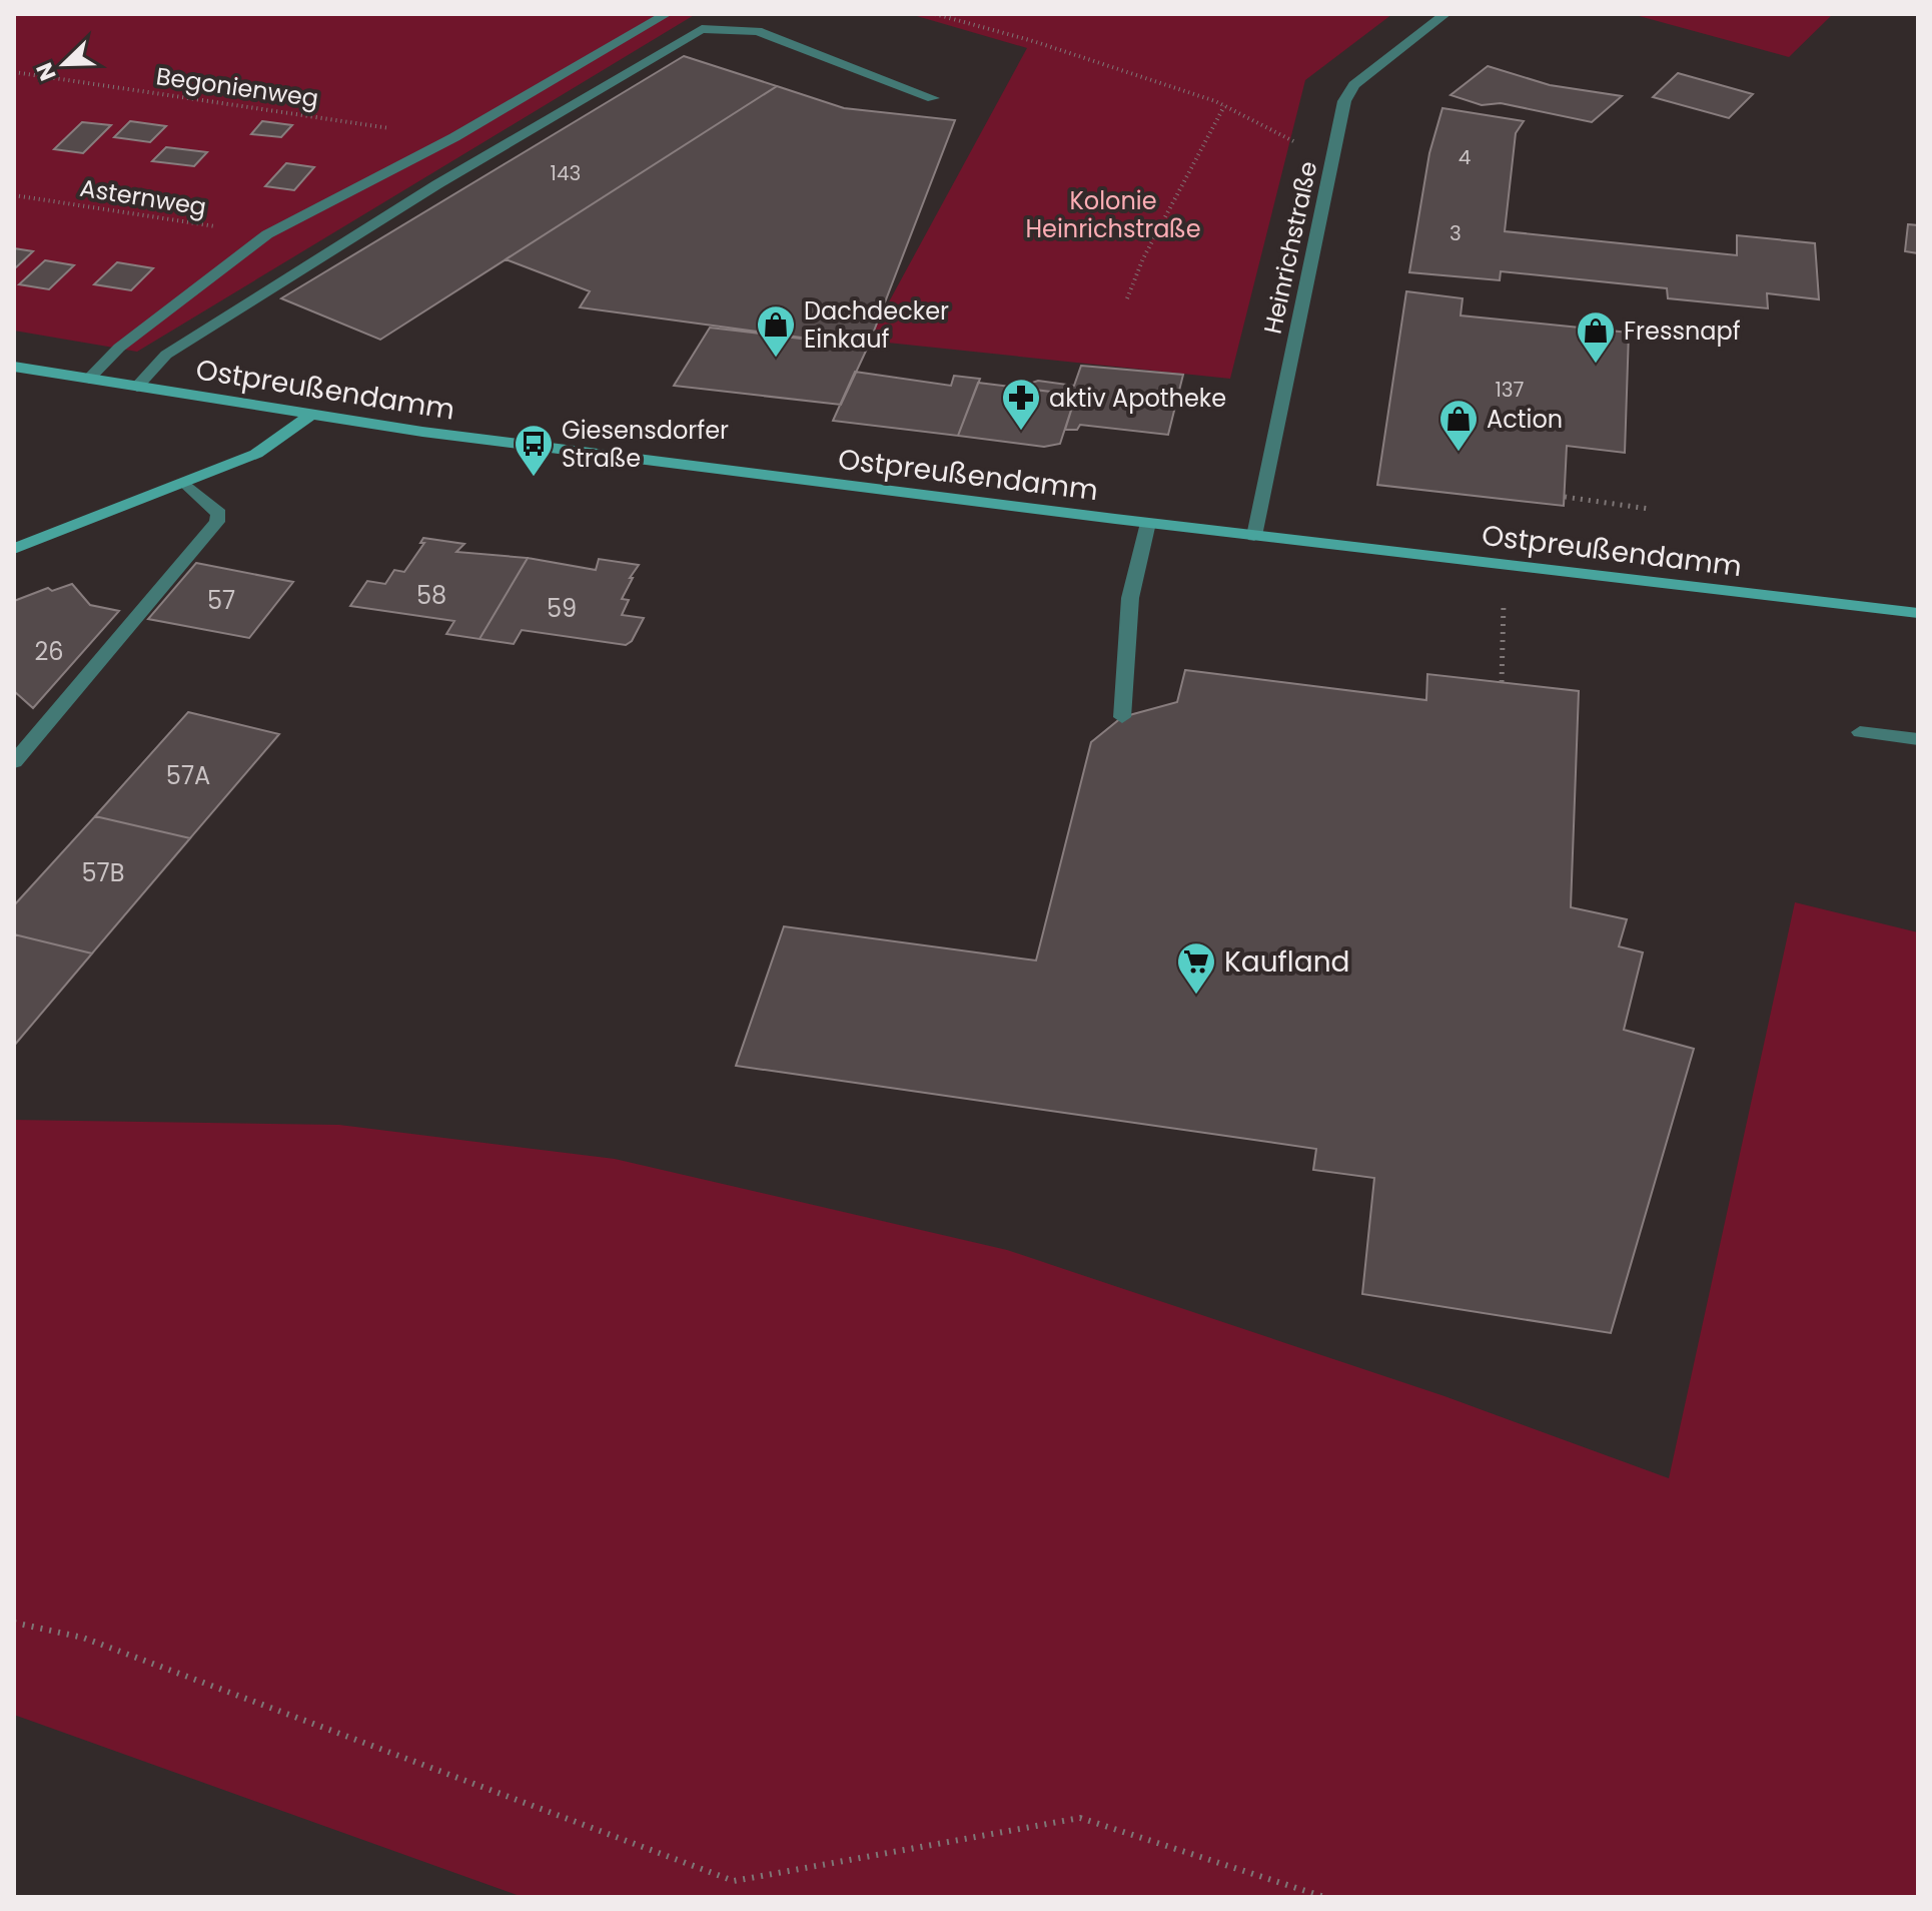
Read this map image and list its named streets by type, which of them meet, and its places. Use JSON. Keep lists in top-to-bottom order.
{
  "streets": {
    "main road": ["Ostpreußendamm"],
    "street": ["Heinrichstraße"],
    "path": ["Begonienweg", "Asternweg"]
  },
  "crossings": [
    ["Heinrichstraße", "Ostpreußendamm"]
  ],
  "parks": ["Kolonie Heinrichstraße"],
  "places": {
    "shop": ["Dachdecker Einkauf", "Fressnapf", "Action"],
    "pharmacy": ["aktiv Apotheke"],
    "bus stop": ["Giesensdorfer Straße"],
    "supermarket": ["Kaufland"]
  },
  "house_numbers": [
    "4",
    "143",
    "3",
    "137",
    "58",
    "57",
    "59",
    "26",
    "57A",
    "57B"
  ],
  "north": "bottom left"
}
